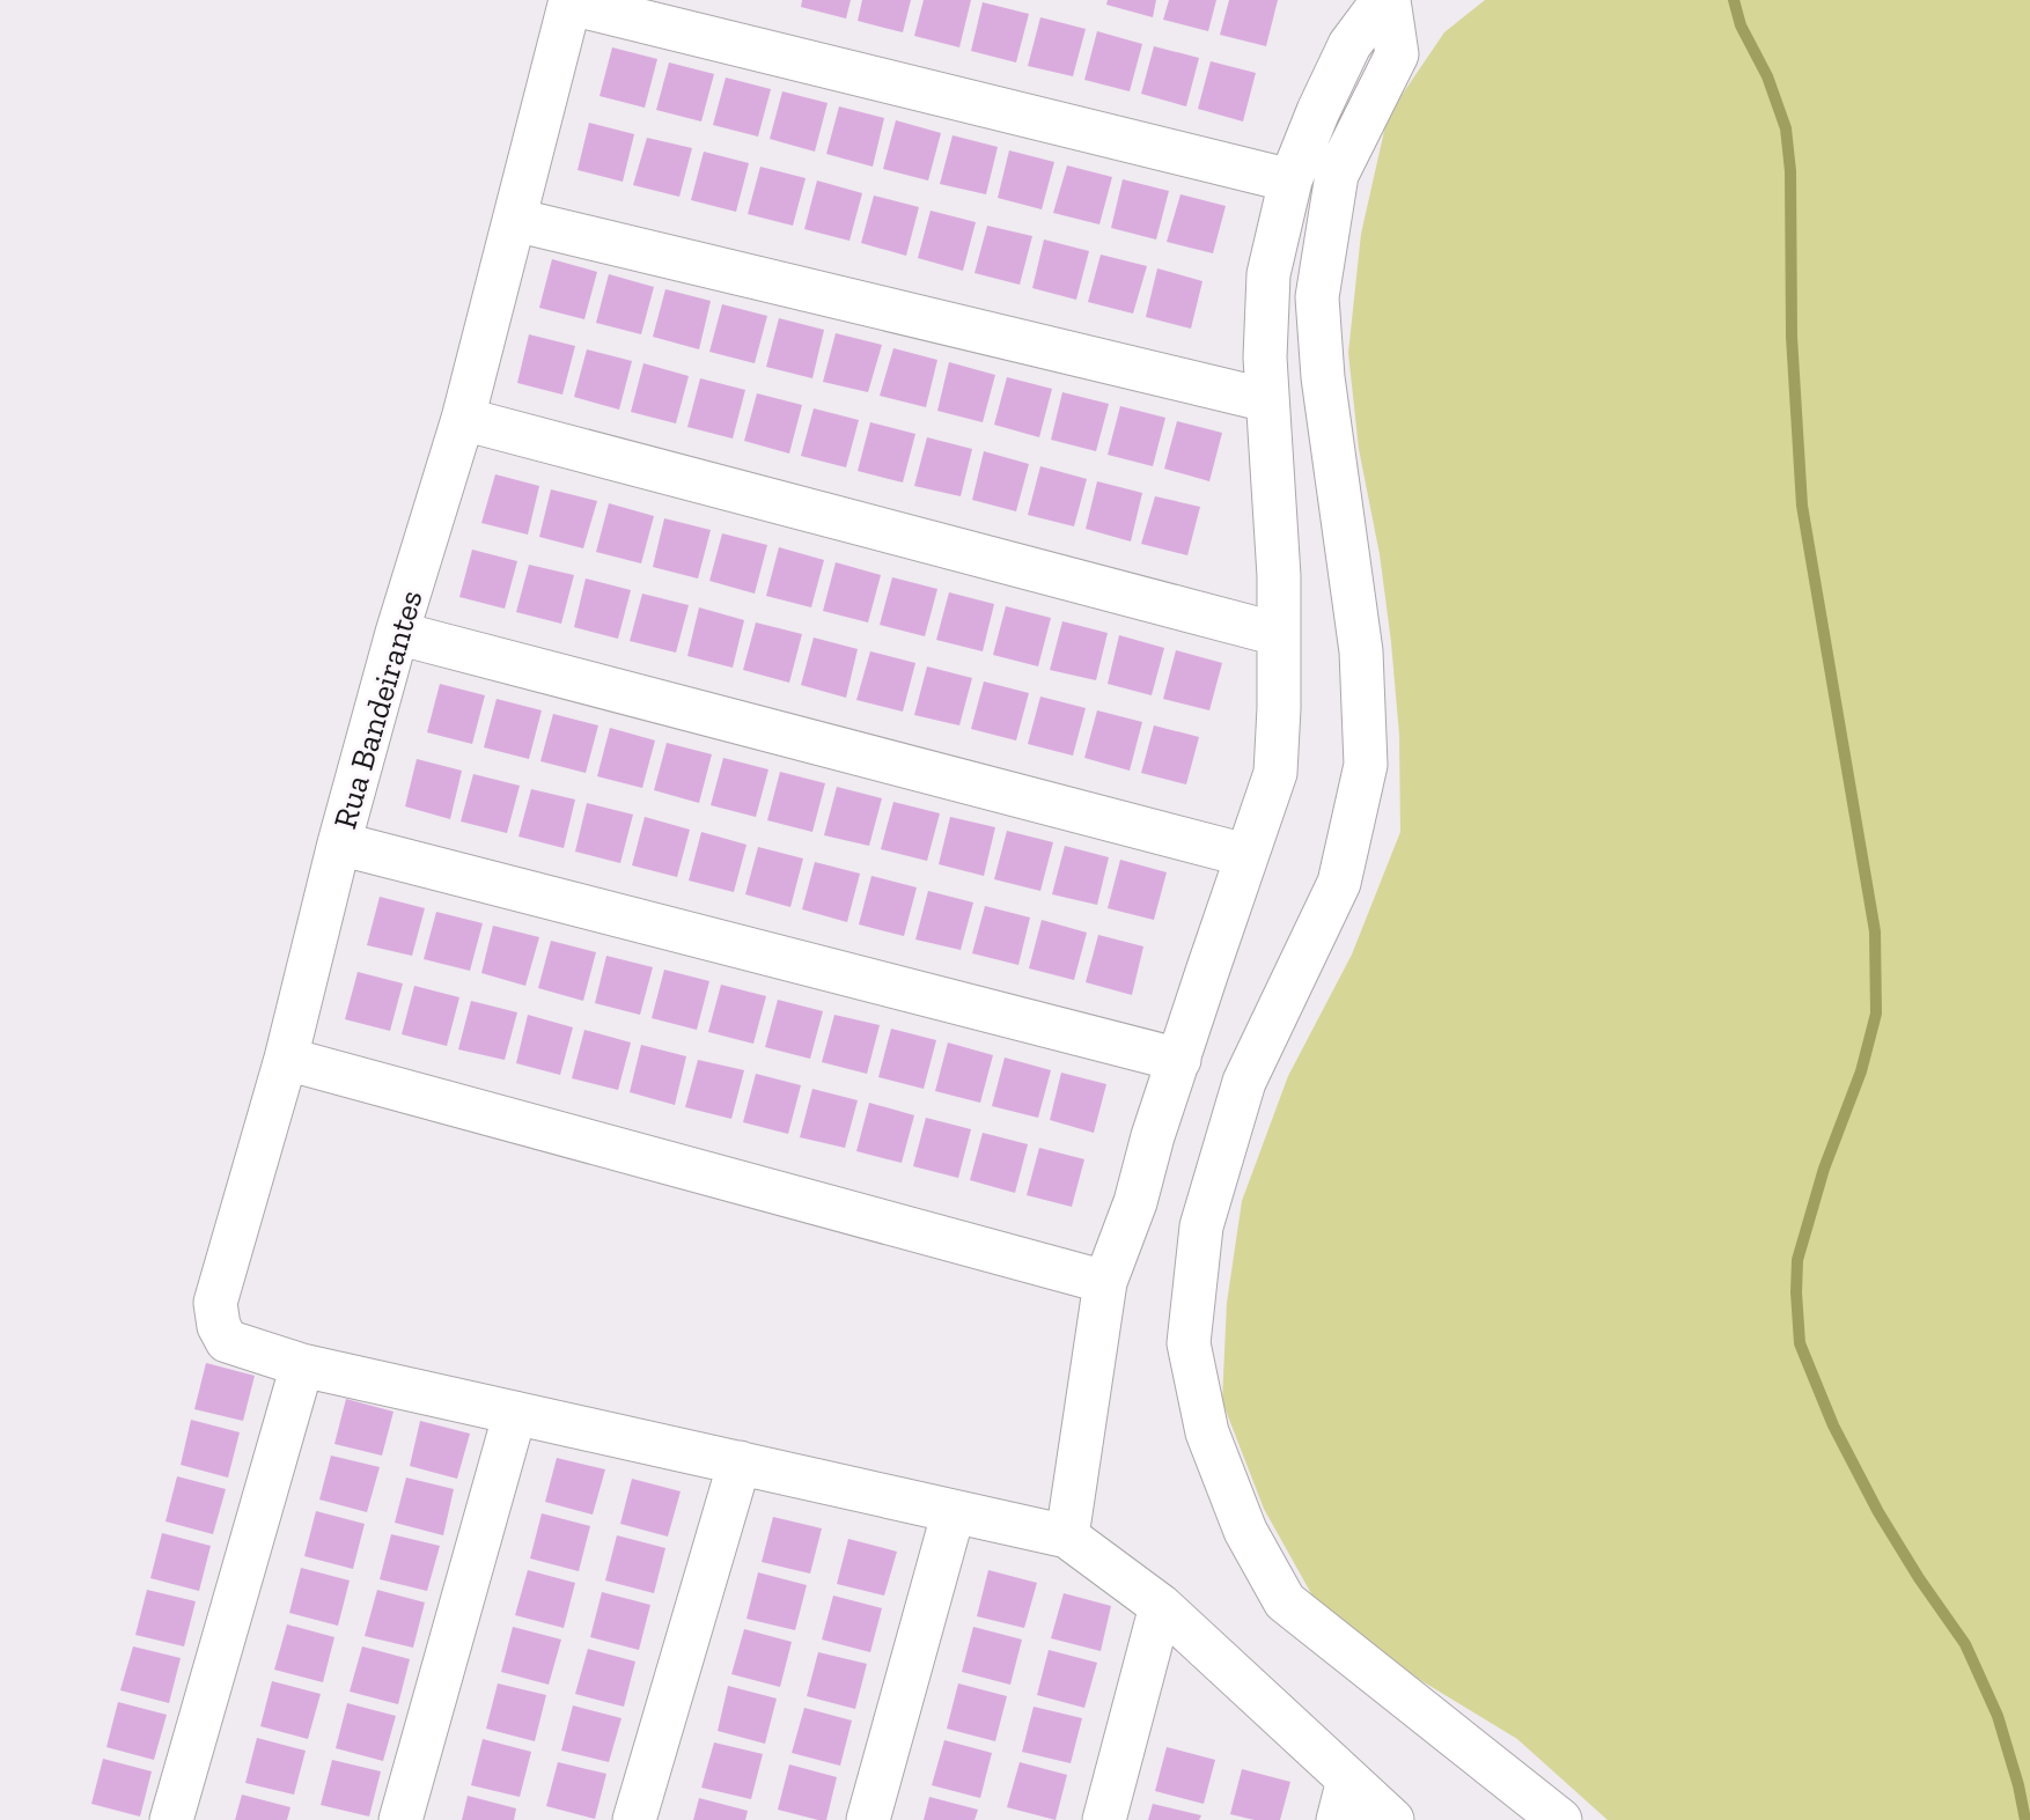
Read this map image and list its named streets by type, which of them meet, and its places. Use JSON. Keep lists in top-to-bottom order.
{
  "streets": {
    "street": ["Rua Bandeirantes"]
  }
}
